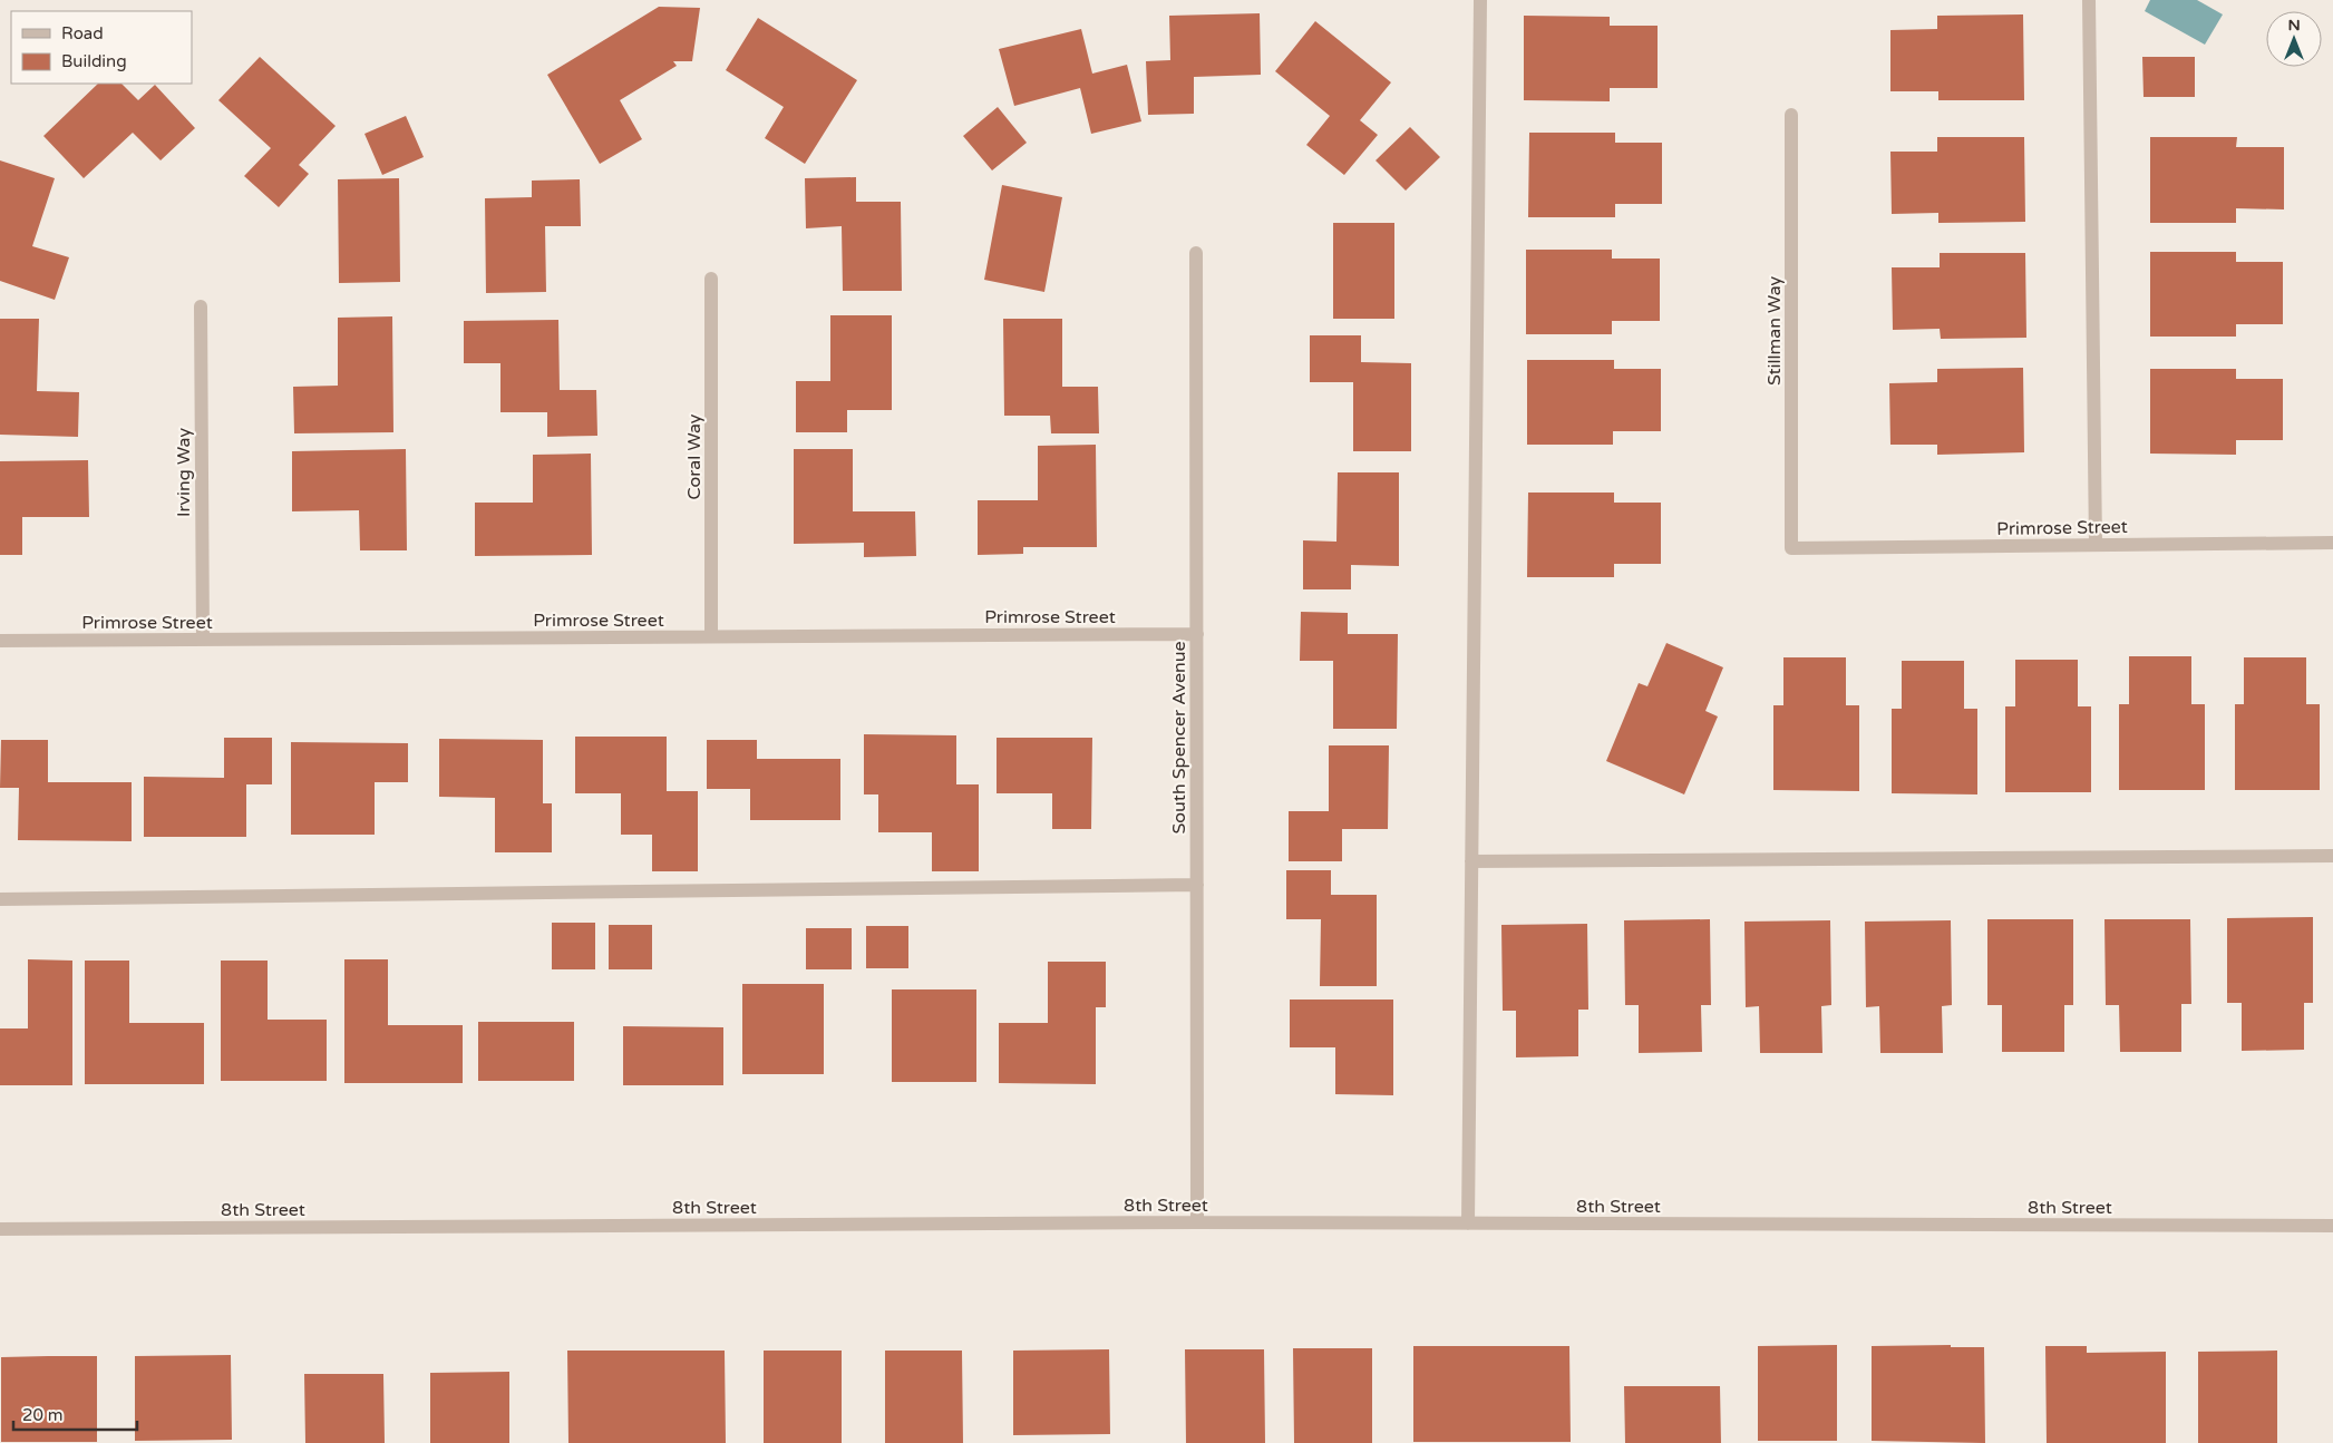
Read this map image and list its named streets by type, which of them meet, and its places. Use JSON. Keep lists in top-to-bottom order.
{
  "streets": {
    "street": [
      "Stillman Way",
      "Coral Way",
      "Irving Way",
      "Primrose Street",
      "South Spencer Avenue",
      "8th Street"
    ]
  },
  "crossings": [
    ["Stillman Way", "Primrose Street"],
    ["Coral Way", "Primrose Street"],
    ["Irving Way", "Primrose Street"],
    ["Primrose Street", "South Spencer Avenue"],
    ["South Spencer Avenue", "8th Street"]
  ],
  "legend": ["Road", "Building"],
  "scale_bar": "20 m",
  "north": "top"
}
